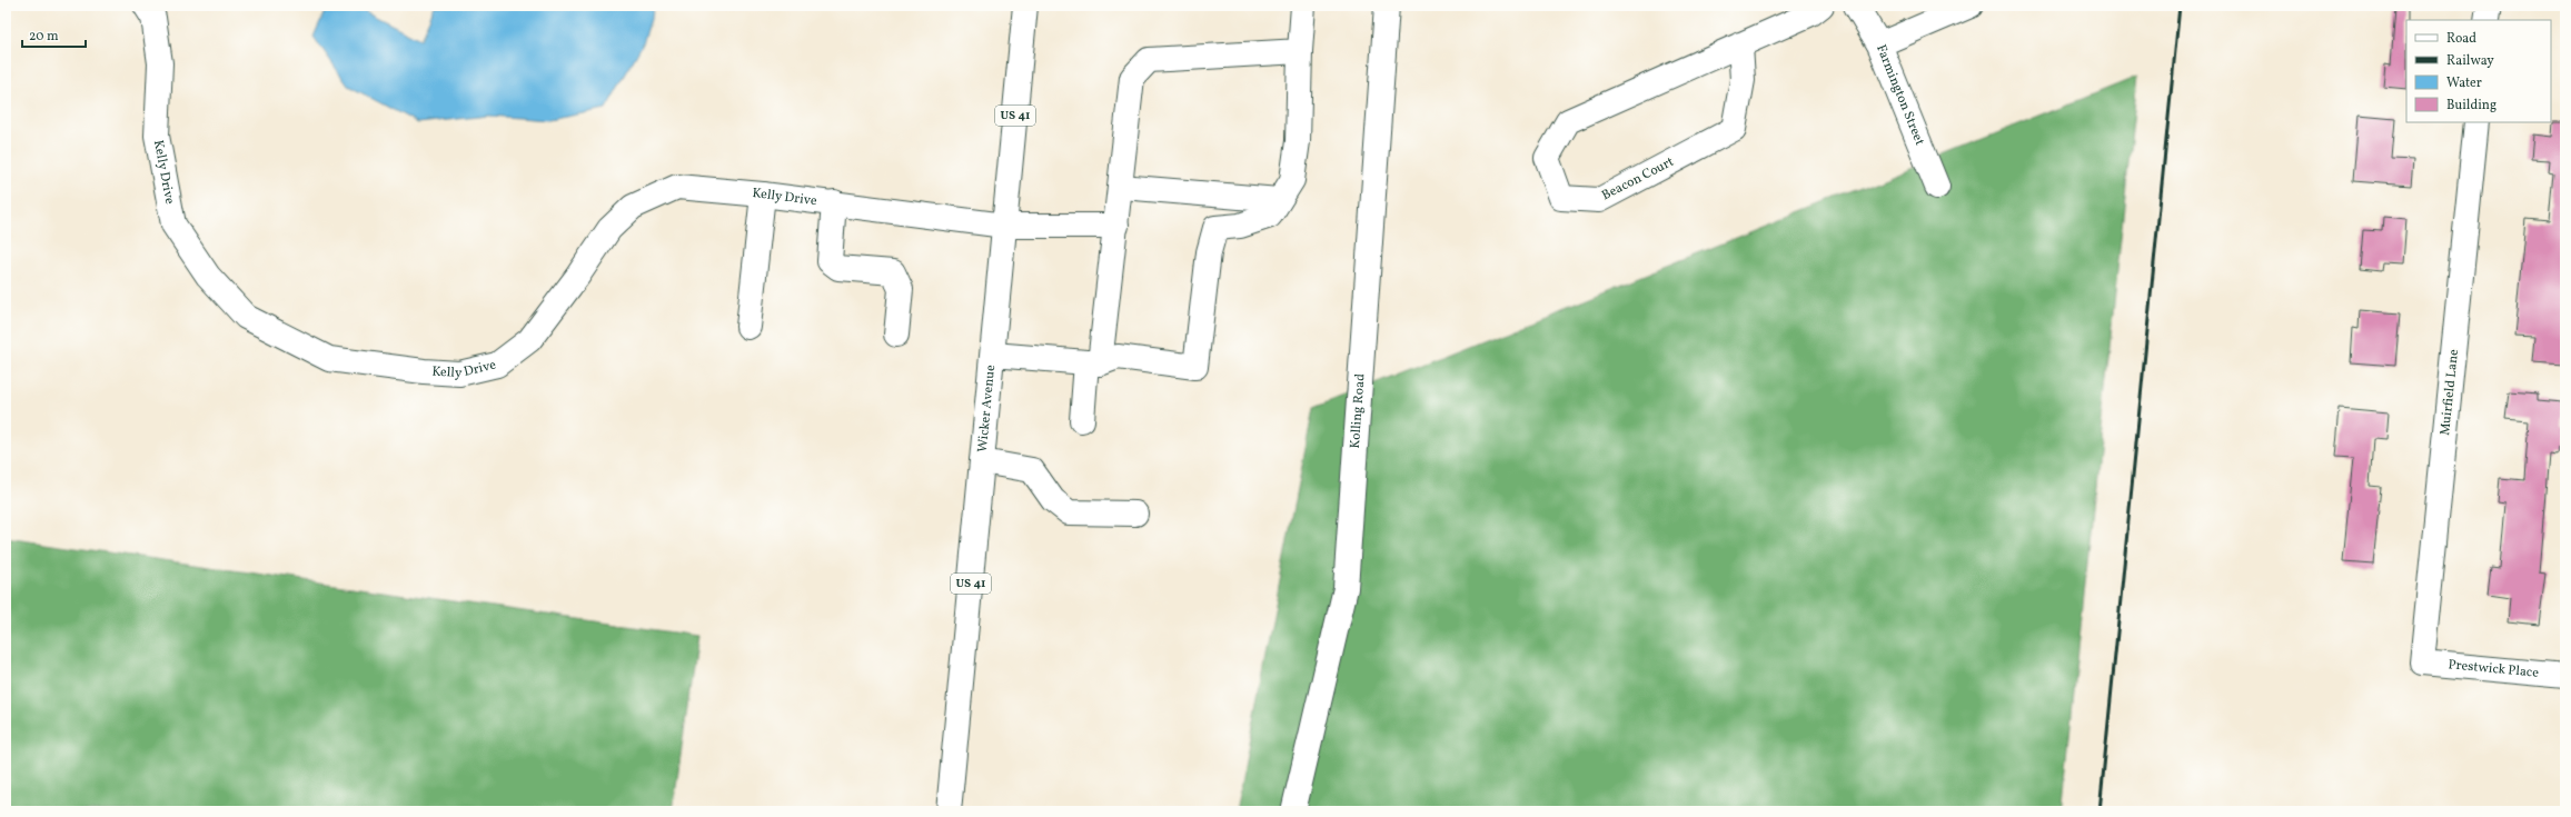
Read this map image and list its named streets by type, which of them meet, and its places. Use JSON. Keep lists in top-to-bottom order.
{
  "streets": {
    "main road": [
      "Farmington Street",
      "US 41",
      "Kelly Drive",
      "Beacon Court",
      "Muirfield Lane",
      "Wicker Avenue",
      "Kolling Road",
      "Prestwick Place"
    ]
  },
  "crossings": [
    ["Kelly Drive", "Wicker Avenue"],
    ["Muirfield Lane", "Prestwick Place"]
  ],
  "legend": [
    "Road",
    "Railway",
    "Water",
    "Building"
  ],
  "scale_bar": "20 m"
}
